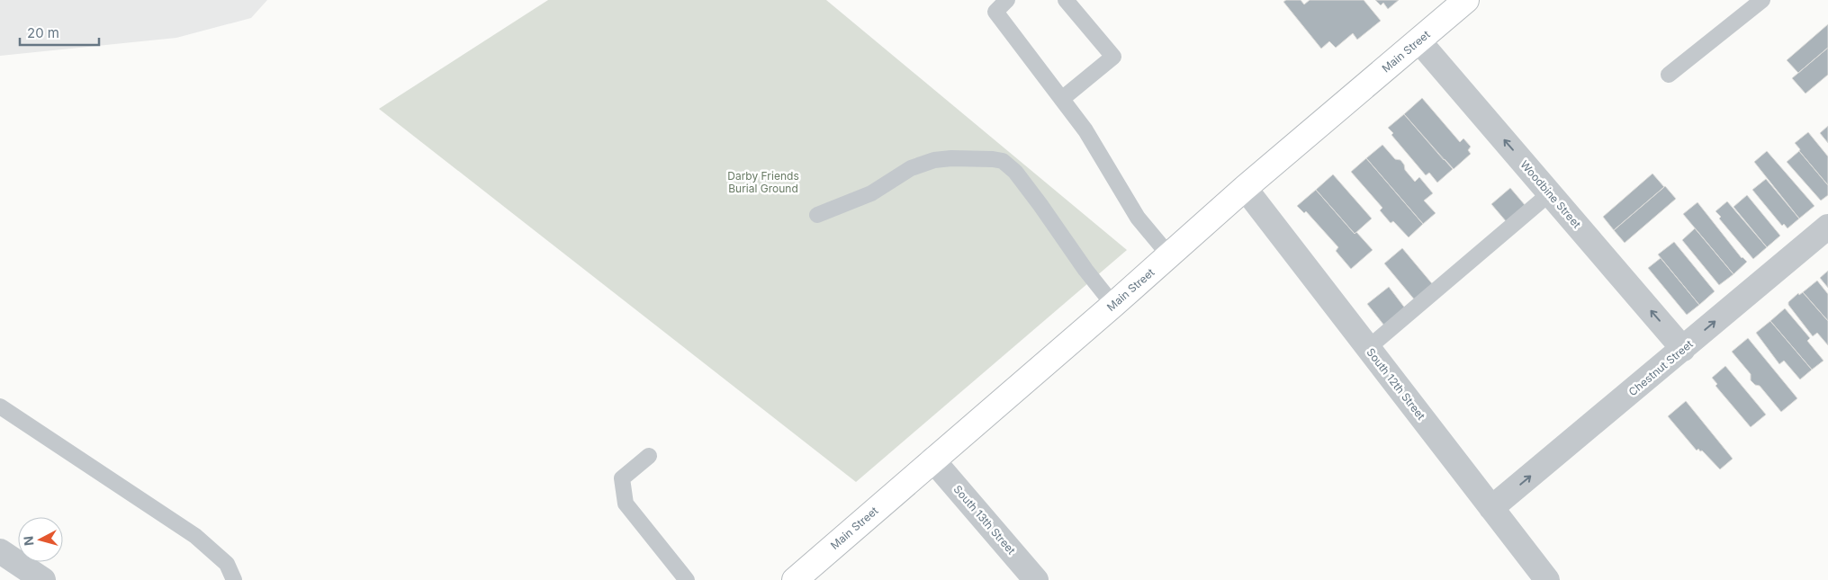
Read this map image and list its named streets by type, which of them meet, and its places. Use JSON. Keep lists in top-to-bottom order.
{
  "streets": {
    "main road": ["Main Street"],
    "street": [
      "Woodbine Street",
      "Chestnut Street",
      "South 12th Street",
      "South 13th Street"
    ]
  },
  "crossings": [
    ["Main Street", "Woodbine Street"],
    ["Main Street", "South 12th Street"],
    ["Main Street", "South 13th Street"],
    ["Woodbine Street", "Chestnut Street"],
    ["Chestnut Street", "South 12th Street"]
  ],
  "one_way": ["Woodbine Street", "Chestnut Street"],
  "parks": ["Darby Friends Burial Ground"],
  "scale_bar": "20 m",
  "north": "left"
}
